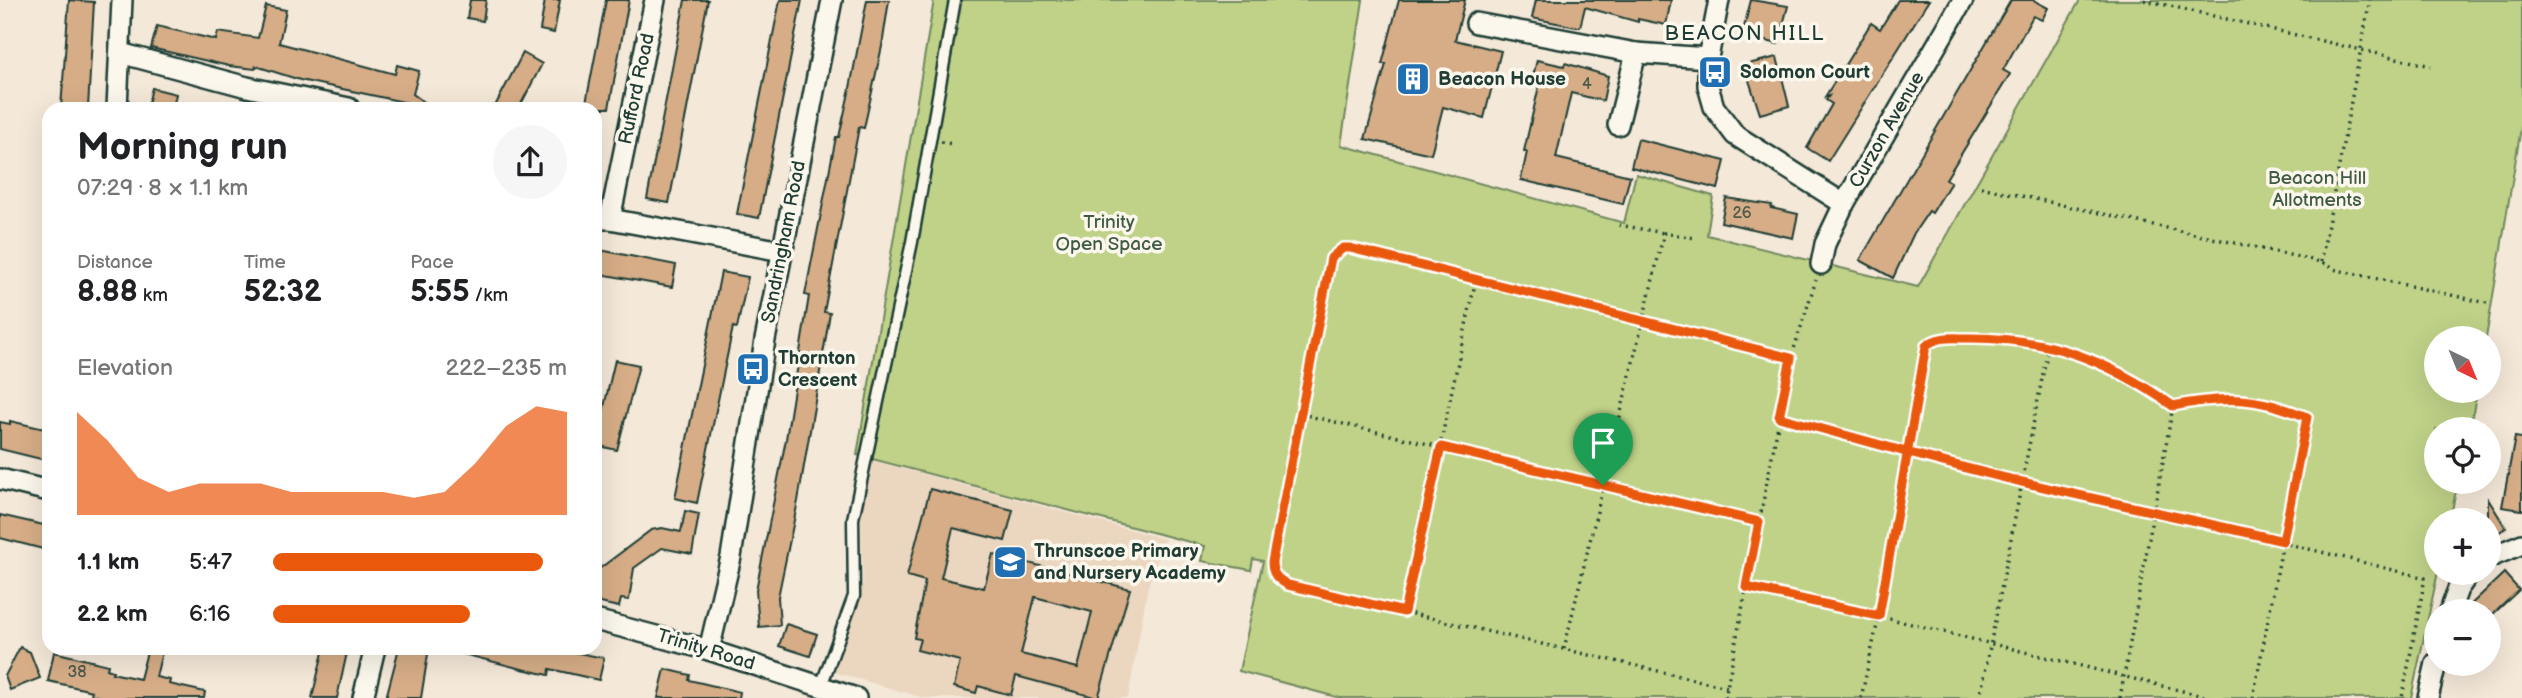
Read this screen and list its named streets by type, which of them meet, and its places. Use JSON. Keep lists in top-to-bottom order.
{
  "streets": {
    "street": [
      "Rufford Road",
      "Curzon Avenue",
      "Sandringham Road",
      "Trinity Road"
    ]
  },
  "crossings": [
    ["Sandringham Road", "Trinity Road"]
  ],
  "districts": ["BEACON HILL"],
  "parks": ["Beacon Hill Allotments", "Trinity Open Space"],
  "places": {
    "bus stop": ["Solomon Court", "Thornton Crescent"],
    "building": ["Beacon House"],
    "school or university": ["Thrunscoe Primary and Nursery Academy"]
  },
  "house_numbers": ["4", "26", "38"],
  "north": "bottom right",
  "page": {
    "heading": ["Morning run", "07:29 · 8 × 1.1 km"],
    "stats": [
      ["Distance", "8.88 km"],
      ["Time", "52:32"],
      ["Pace", "5:55 /km"]
    ],
    "map_buttons": ["+", "−"],
    "chart": ["Elevation", "222–235 m"],
    "list": [
      {
        "name": "1.1 km",
        "note": "5:47"
      },
      {
        "name": "2.2 km",
        "note": "6:16"
      }
    ]
  }
}
